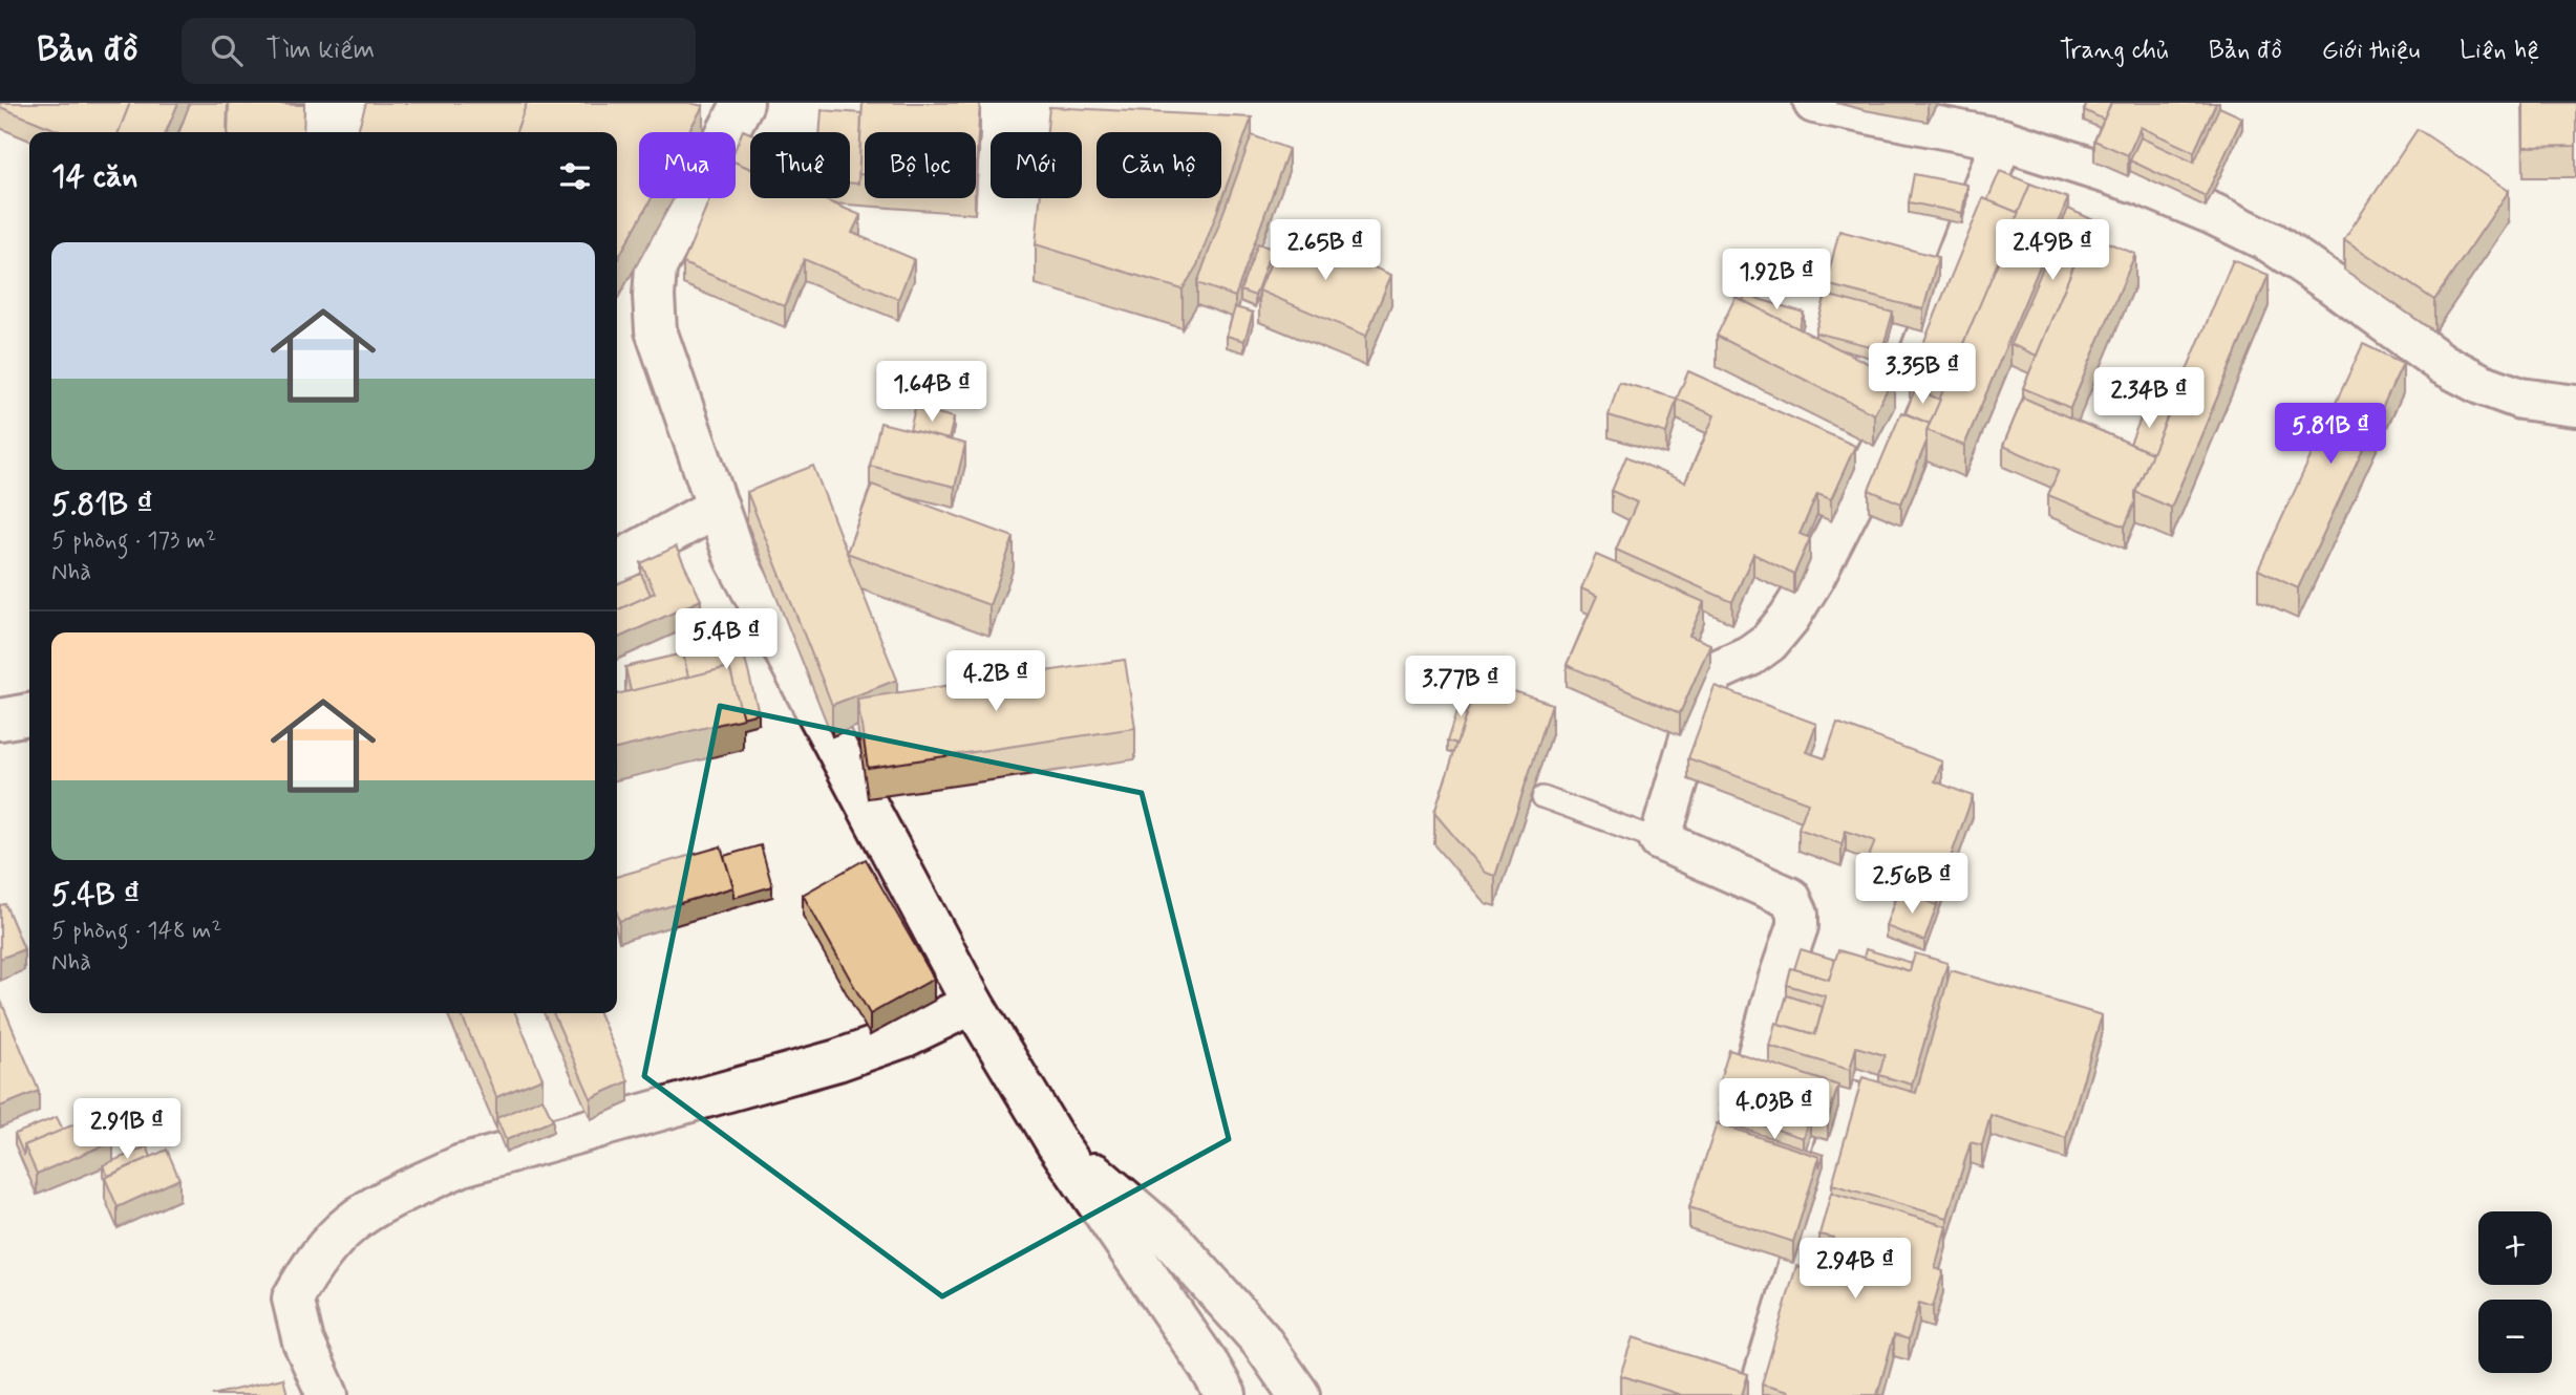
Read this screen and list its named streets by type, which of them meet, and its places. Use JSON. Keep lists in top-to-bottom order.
{
  "page": {
    "header": "Bản đồ",
    "search": "Tìm kiếm",
    "nav": [
      "Trang chủ",
      "Bản đồ",
      "Giới thiệu",
      "Liên hệ"
    ],
    "chip": [
      "Mua",
      "Thuê",
      "Bộ lọc",
      "Mới",
      "Căn hộ"
    ],
    "heading": "14 căn",
    "price": [
      "2.65B ₫",
      "2.49B ₫",
      "1.92B ₫",
      "3.35B ₫",
      "1.64B ₫",
      "2.34B ₫",
      "5.81B ₫",
      "5.4B ₫",
      "4.2B ₫",
      "3.77B ₫",
      "2.56B ₫",
      "4.03B ₫",
      "2.91B ₫",
      "2.94B ₫"
    ],
    "list": [
      {
        "name": "5.81B ₫",
        "note": "5 phòng · 173 m² · Nhà"
      },
      {
        "name": "5.4B ₫",
        "note": "5 phòng · 148 m² · Nhà"
      }
    ],
    "map_buttons": ["+", "−"]
  }
}
